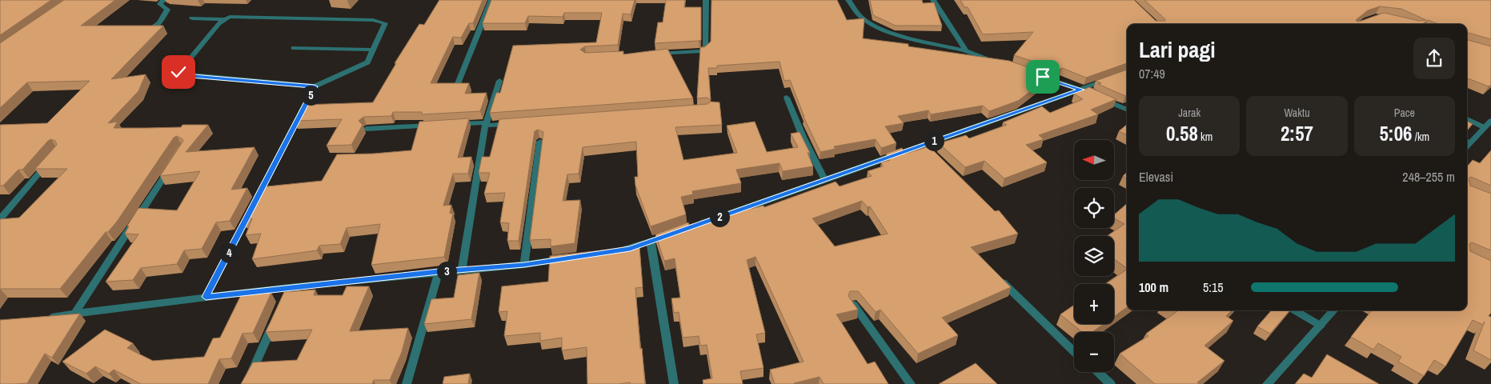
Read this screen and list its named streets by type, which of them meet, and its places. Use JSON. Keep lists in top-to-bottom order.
{
  "north": "left",
  "page": {
    "heading": ["Lari pagi", "07:49"],
    "pins": [
      "5",
      "1",
      "2",
      "4",
      "3"
    ],
    "stats": [
      ["Jarak", "0.58 km"],
      ["Waktu", "2:57"],
      ["Pace", "5:06 /km"]
    ],
    "map_buttons": ["+", "−"],
    "chart": ["Elevasi", "248–255 m"],
    "list": [
      {
        "name": "100 m",
        "note": "5:15"
      }
    ]
  }
}
